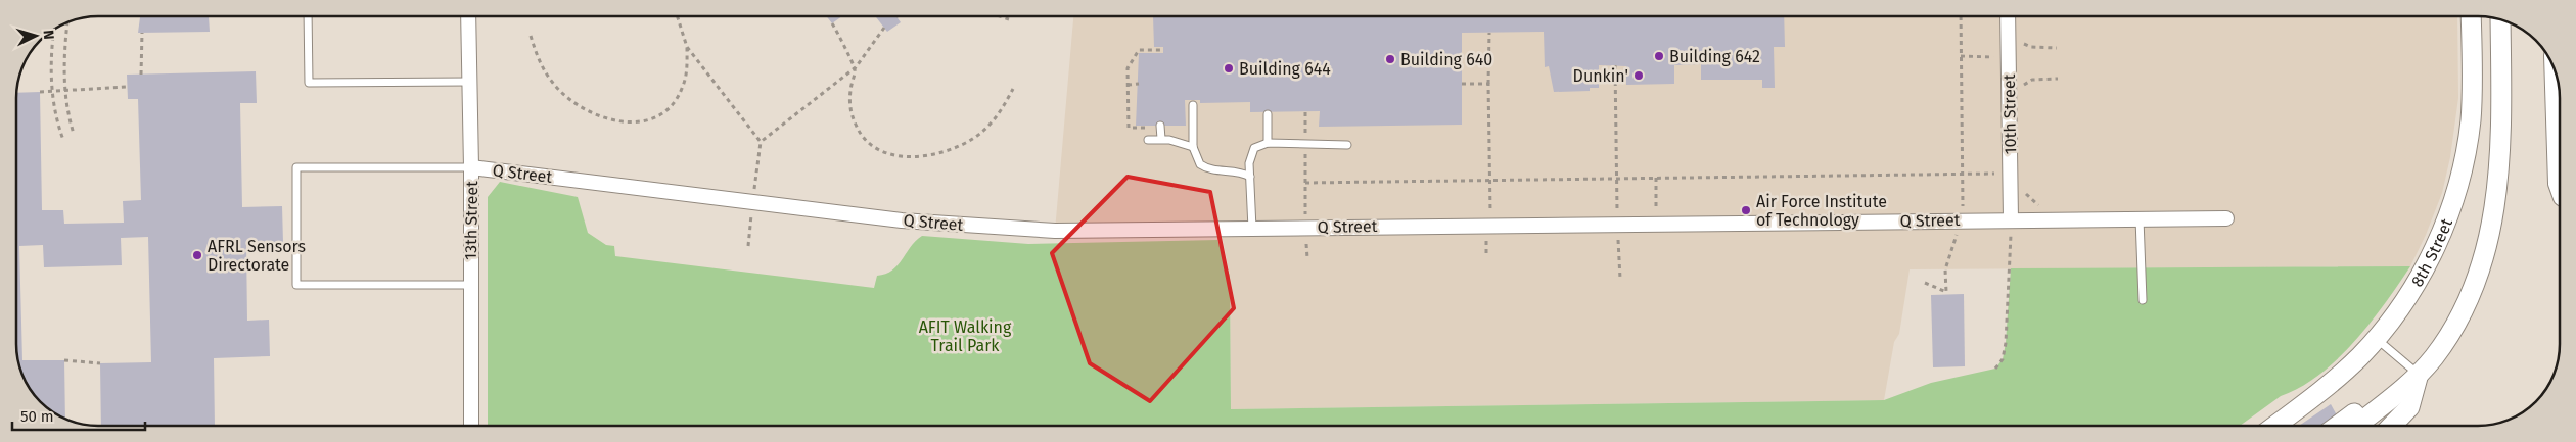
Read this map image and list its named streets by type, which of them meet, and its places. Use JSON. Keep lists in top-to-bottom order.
{
  "streets": {
    "street": [
      "10th Street",
      "Q Street",
      "13th Street",
      "8th Street"
    ]
  },
  "crossings": [
    ["10th Street", "Q Street"],
    ["Q Street", "13th Street"]
  ],
  "parks": ["AFIT Walking Trail Park"],
  "places": [
    "Building 642",
    "Building 640",
    "Building 644",
    "Dunkin'",
    "Air Force Institute of Technology",
    "AFRL Sensors Directorate"
  ],
  "scale_bar": "50 m",
  "north": "right"
}
